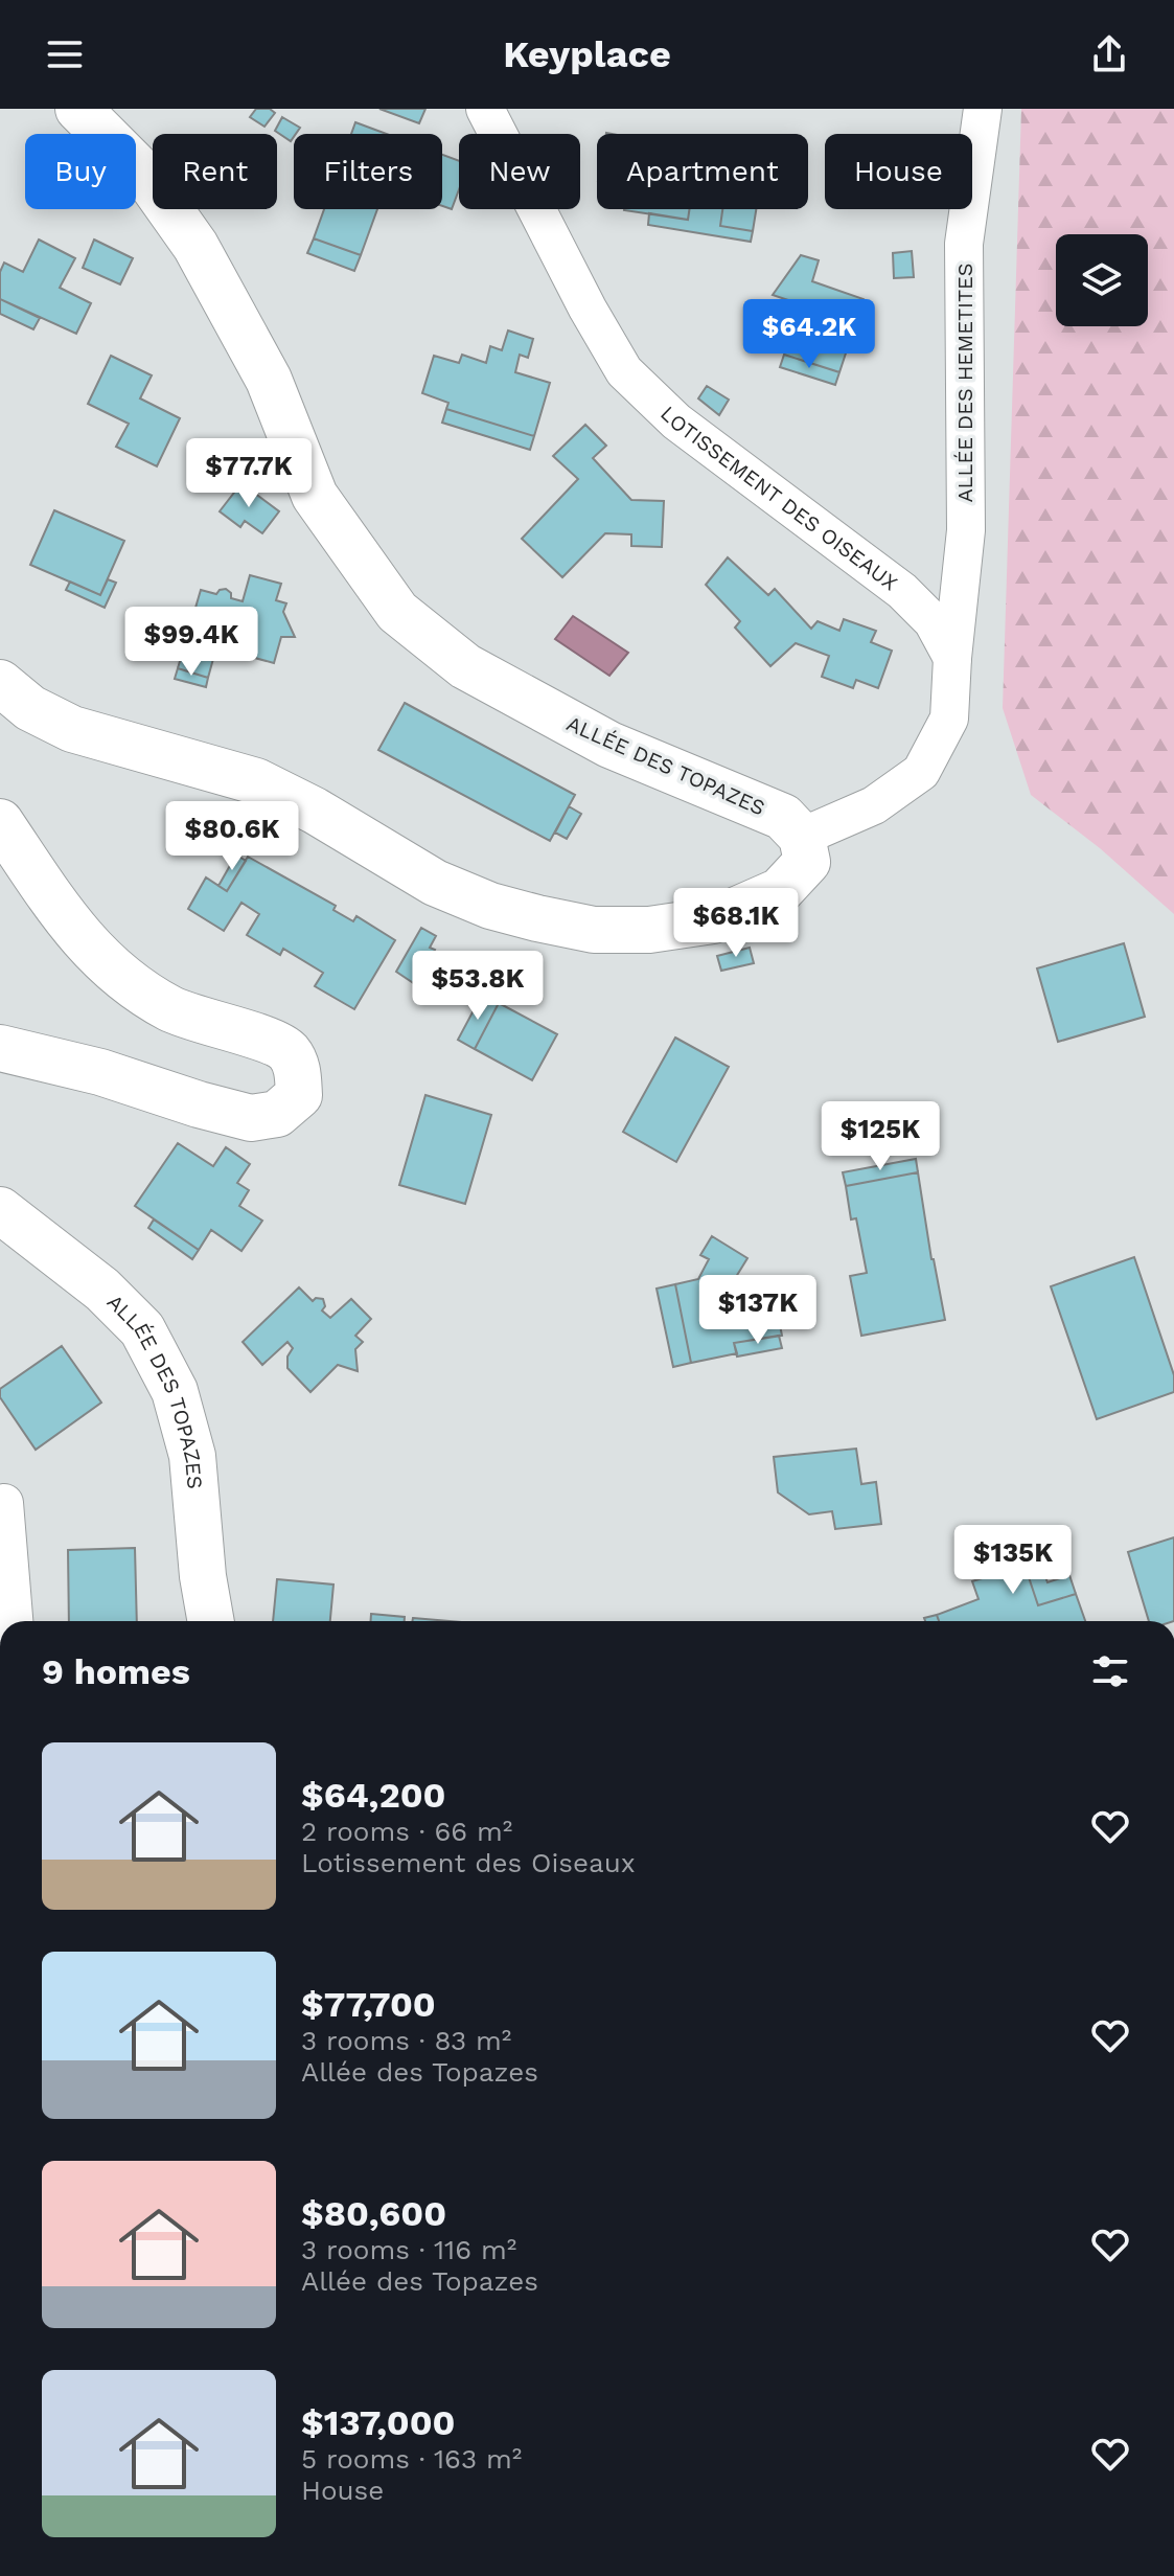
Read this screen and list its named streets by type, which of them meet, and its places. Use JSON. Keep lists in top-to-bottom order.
{
  "streets": {
    "main road": ["ALLÉE DES TOPAZES"],
    "street": ["ALLÉE DES HEMETITES", "LOTISSEMENT DES OISEAUX"]
  },
  "crossings": [
    ["ALLÉE DES HEMETITES", "LOTISSEMENT DES OISEAUX"]
  ],
  "page": {
    "header": "Keyplace",
    "chip": [
      "Buy",
      "Rent",
      "Filters",
      "New",
      "Apartment",
      "House"
    ],
    "price": [
      "$64.2K",
      "$77.7K",
      "$99.4K",
      "$80.6K",
      "$68.1K",
      "$53.8K",
      "$125K",
      "$137K",
      "$135K"
    ],
    "heading": "9 homes",
    "list": [
      {
        "name": "$64,200",
        "note": "2 rooms · 66 m² · Lotissement des Oiseaux"
      },
      {
        "name": "$77,700",
        "note": "3 rooms · 83 m² · Allée des Topazes"
      },
      {
        "name": "$80,600",
        "note": "3 rooms · 116 m² · Allée des Topazes"
      },
      {
        "name": "$137,000",
        "note": "5 rooms · 163 m² · House"
      }
    ]
  }
}
